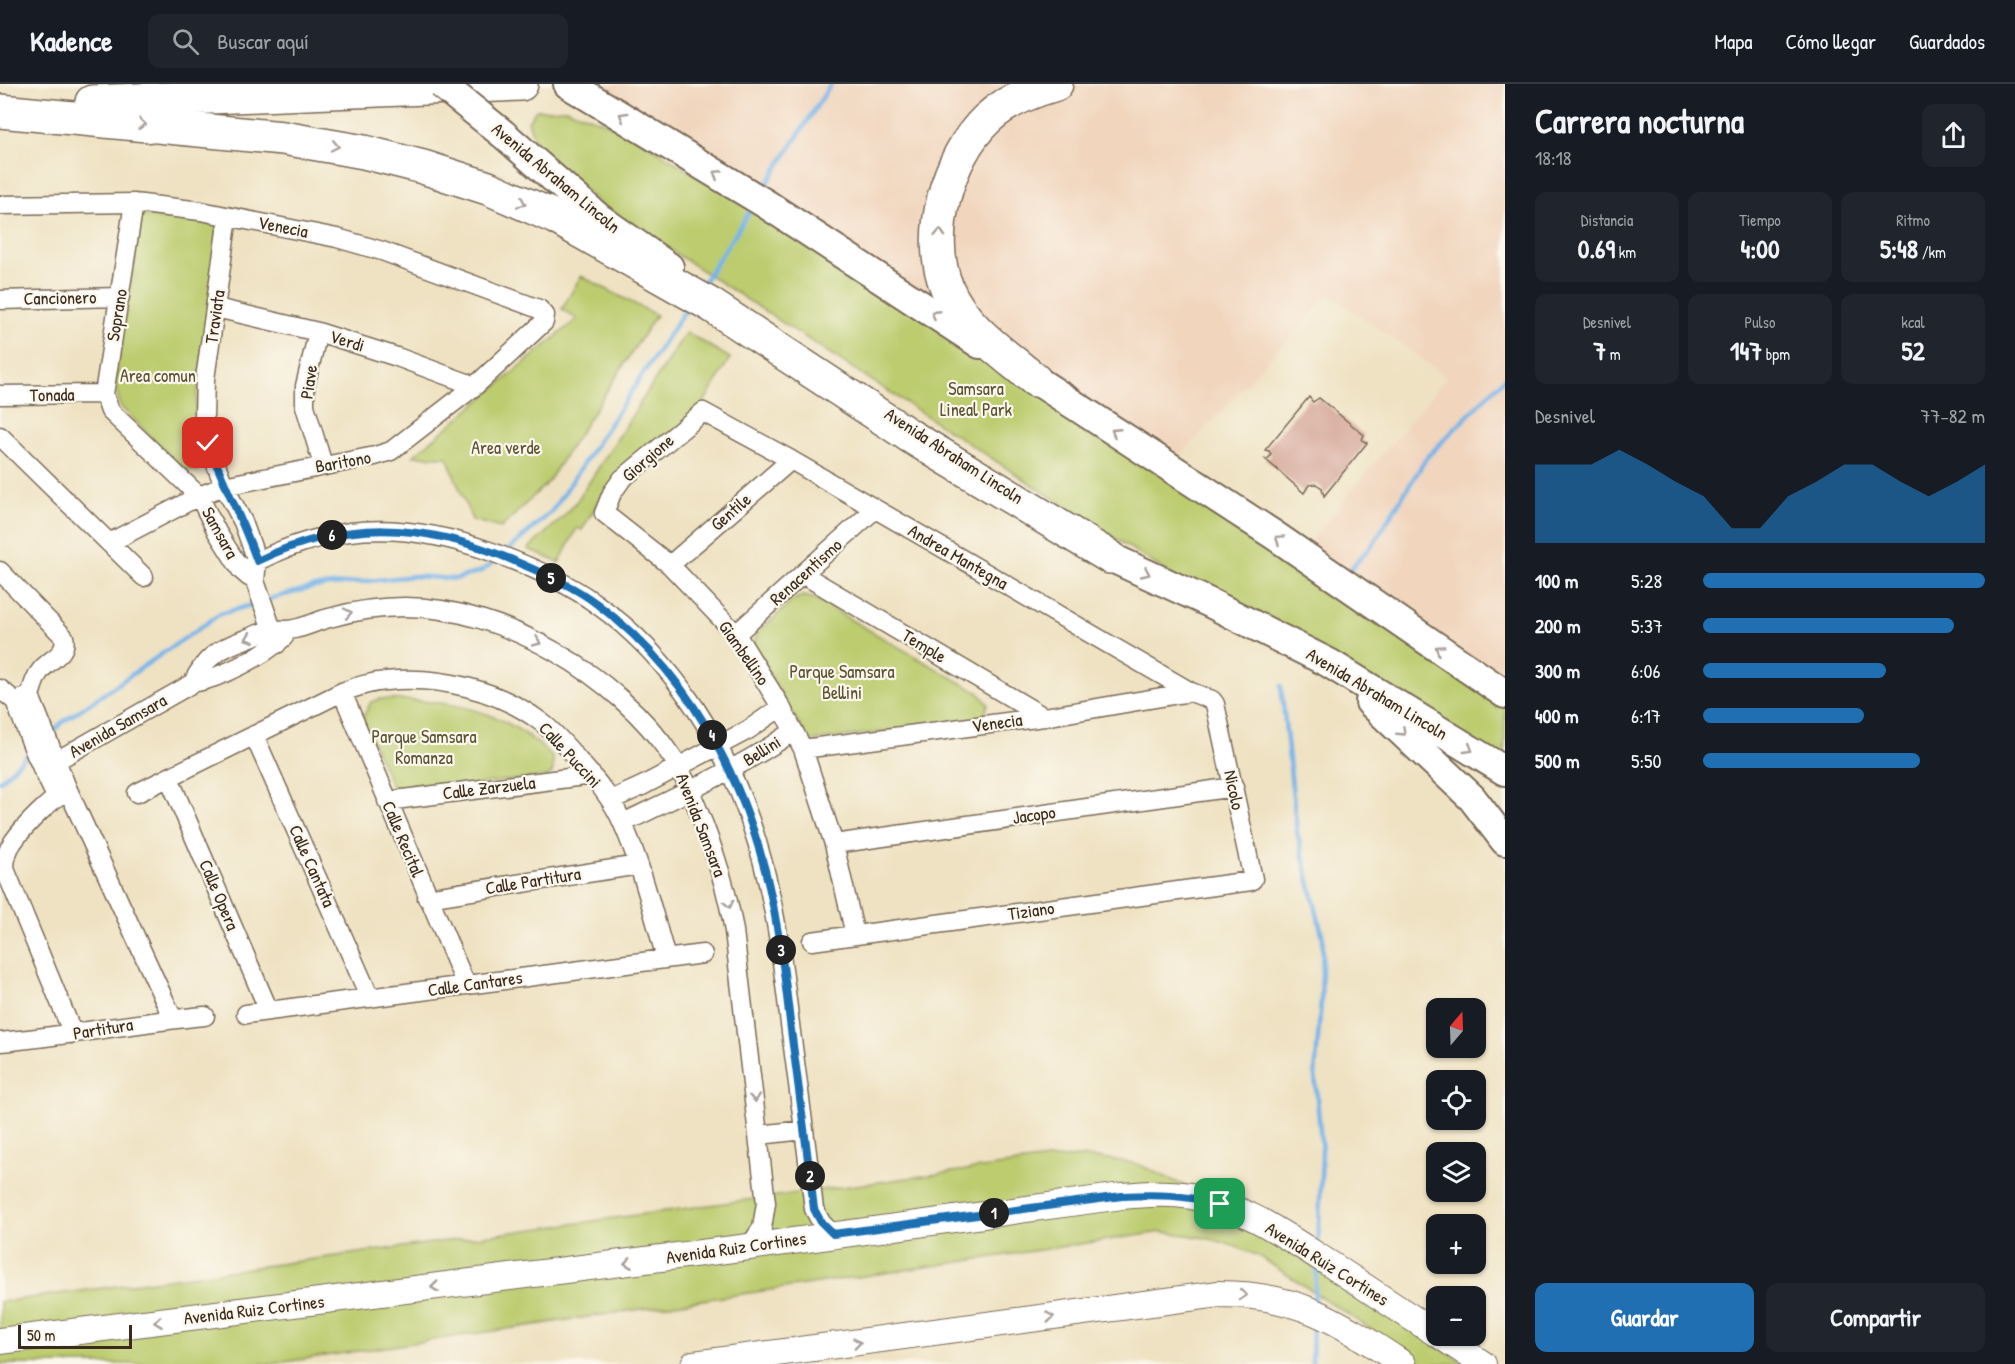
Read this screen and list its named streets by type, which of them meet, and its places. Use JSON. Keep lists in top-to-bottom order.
{
  "streets": {
    "main road": ["Avenida Abraham Lincoln", "Avenida Ruiz Cortines"],
    "street": [
      "Venecia",
      "Cancionero",
      "Soprano",
      "Traviata",
      "Verdi",
      "Piave",
      "Tonada",
      "Giorgione",
      "Baritono",
      "Gentile",
      "Samsara",
      "Andrea Mantegna",
      "Renacentismo",
      "Temple",
      "Giambellino",
      "Avenida Samsara",
      "Bellini",
      "Calle Puccini",
      "Calle Zarzuela",
      "Nicolo",
      "Jacopo",
      "Calle Recital",
      "Calle Cantata",
      "Calle Partitura",
      "Calle Opera",
      "Tiziano",
      "Calle Cantares",
      "Partitura"
    ]
  },
  "crossings": [
    ["Venecia", "Soprano"],
    ["Venecia", "Traviata"],
    ["Venecia", "Baritono"],
    ["Venecia", "Andrea Mantegna"],
    ["Venecia", "Temple"],
    ["Venecia", "Giambellino"],
    ["Cancionero", "Soprano"],
    ["Soprano", "Tonada"],
    ["Traviata", "Verdi"],
    ["Traviata", "Baritono"],
    ["Traviata", "Samsara"],
    ["Verdi", "Piave"],
    ["Verdi", "Baritono"],
    ["Piave", "Baritono"],
    ["Giorgione", "Andrea Mantegna"],
    ["Giorgione", "Giambellino"],
    ["Baritono", "Samsara"],
    ["Gentile", "Andrea Mantegna"],
    ["Gentile", "Giambellino"],
    ["Andrea Mantegna", "Renacentismo"],
    ["Andrea Mantegna", "Nicolo"],
    ["Renacentismo", "Temple"],
    ["Renacentismo", "Giambellino"],
    ["Giambellino", "Bellini"],
    ["Giambellino", "Jacopo"],
    ["Giambellino", "Tiziano"],
    ["Avenida Samsara", "Bellini"],
    ["Avenida Samsara", "Avenida Ruiz Cortines"],
    ["Bellini", "Calle Puccini"],
    ["Calle Puccini", "Calle Zarzuela"],
    ["Calle Puccini", "Calle Recital"],
    ["Calle Puccini", "Calle Cantata"],
    ["Calle Puccini", "Calle Partitura"],
    ["Calle Puccini", "Calle Opera"],
    ["Calle Puccini", "Calle Cantares"],
    ["Calle Zarzuela", "Calle Recital"],
    ["Nicolo", "Jacopo"],
    ["Nicolo", "Tiziano"],
    ["Calle Recital", "Calle Partitura"],
    ["Calle Recital", "Calle Cantares"],
    ["Calle Cantata", "Calle Cantares"],
    ["Calle Opera", "Calle Cantares"]
  ],
  "one_way": ["Avenida Samsara", "Avenida Ruiz Cortines"],
  "parks": [
    "Area comun",
    "Samsara Lineal Park",
    "Area verde",
    "Parque Samsara Bellini",
    "Parque Samsara Romanza"
  ],
  "scale_bar": "50 m",
  "north": "top",
  "page": {
    "header": "Kadence",
    "search": "Buscar aquí",
    "nav": ["Mapa", "Cómo llegar", "Guardados"],
    "heading": ["Carrera nocturna", "18:18"],
    "stats": [
      ["Distancia", "0.69 km"],
      ["Tiempo", "4:00"],
      ["Ritmo", "5:48 /km"],
      ["Desnivel", "7 m"],
      ["Pulso", "147 bpm"],
      ["kcal", "52"]
    ],
    "chart": ["Desnivel", "77–82 m"],
    "pins": [
      "6",
      "5",
      "4",
      "3",
      "2",
      "1"
    ],
    "list": [
      {
        "name": "100 m",
        "note": "5:28"
      },
      {
        "name": "200 m",
        "note": "5:37"
      },
      {
        "name": "300 m",
        "note": "6:06"
      },
      {
        "name": "400 m",
        "note": "6:17"
      },
      {
        "name": "500 m",
        "note": "5:50"
      }
    ],
    "map_buttons": ["+", "−"],
    "buttons": ["Guardar", "Compartir"],
    "scale": "50 m"
  }
}
